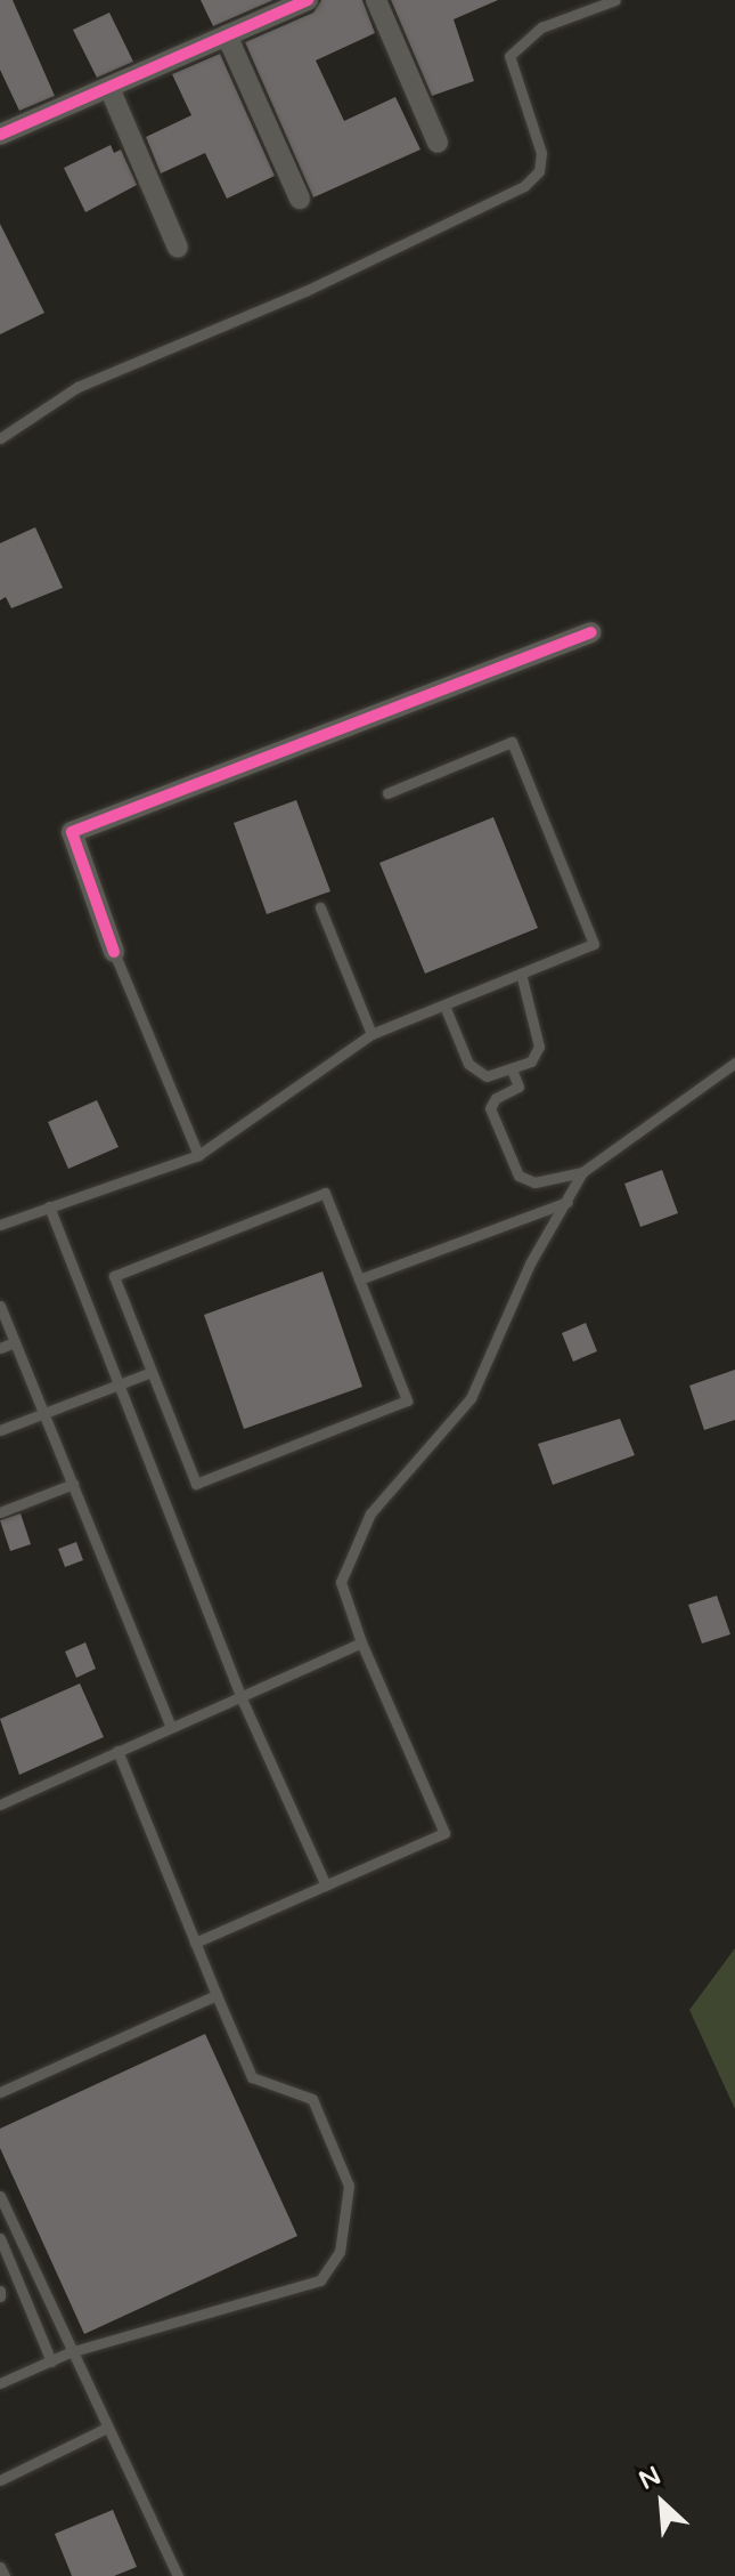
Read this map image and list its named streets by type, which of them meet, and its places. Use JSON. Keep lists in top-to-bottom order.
{
  "north": "top left"
}
